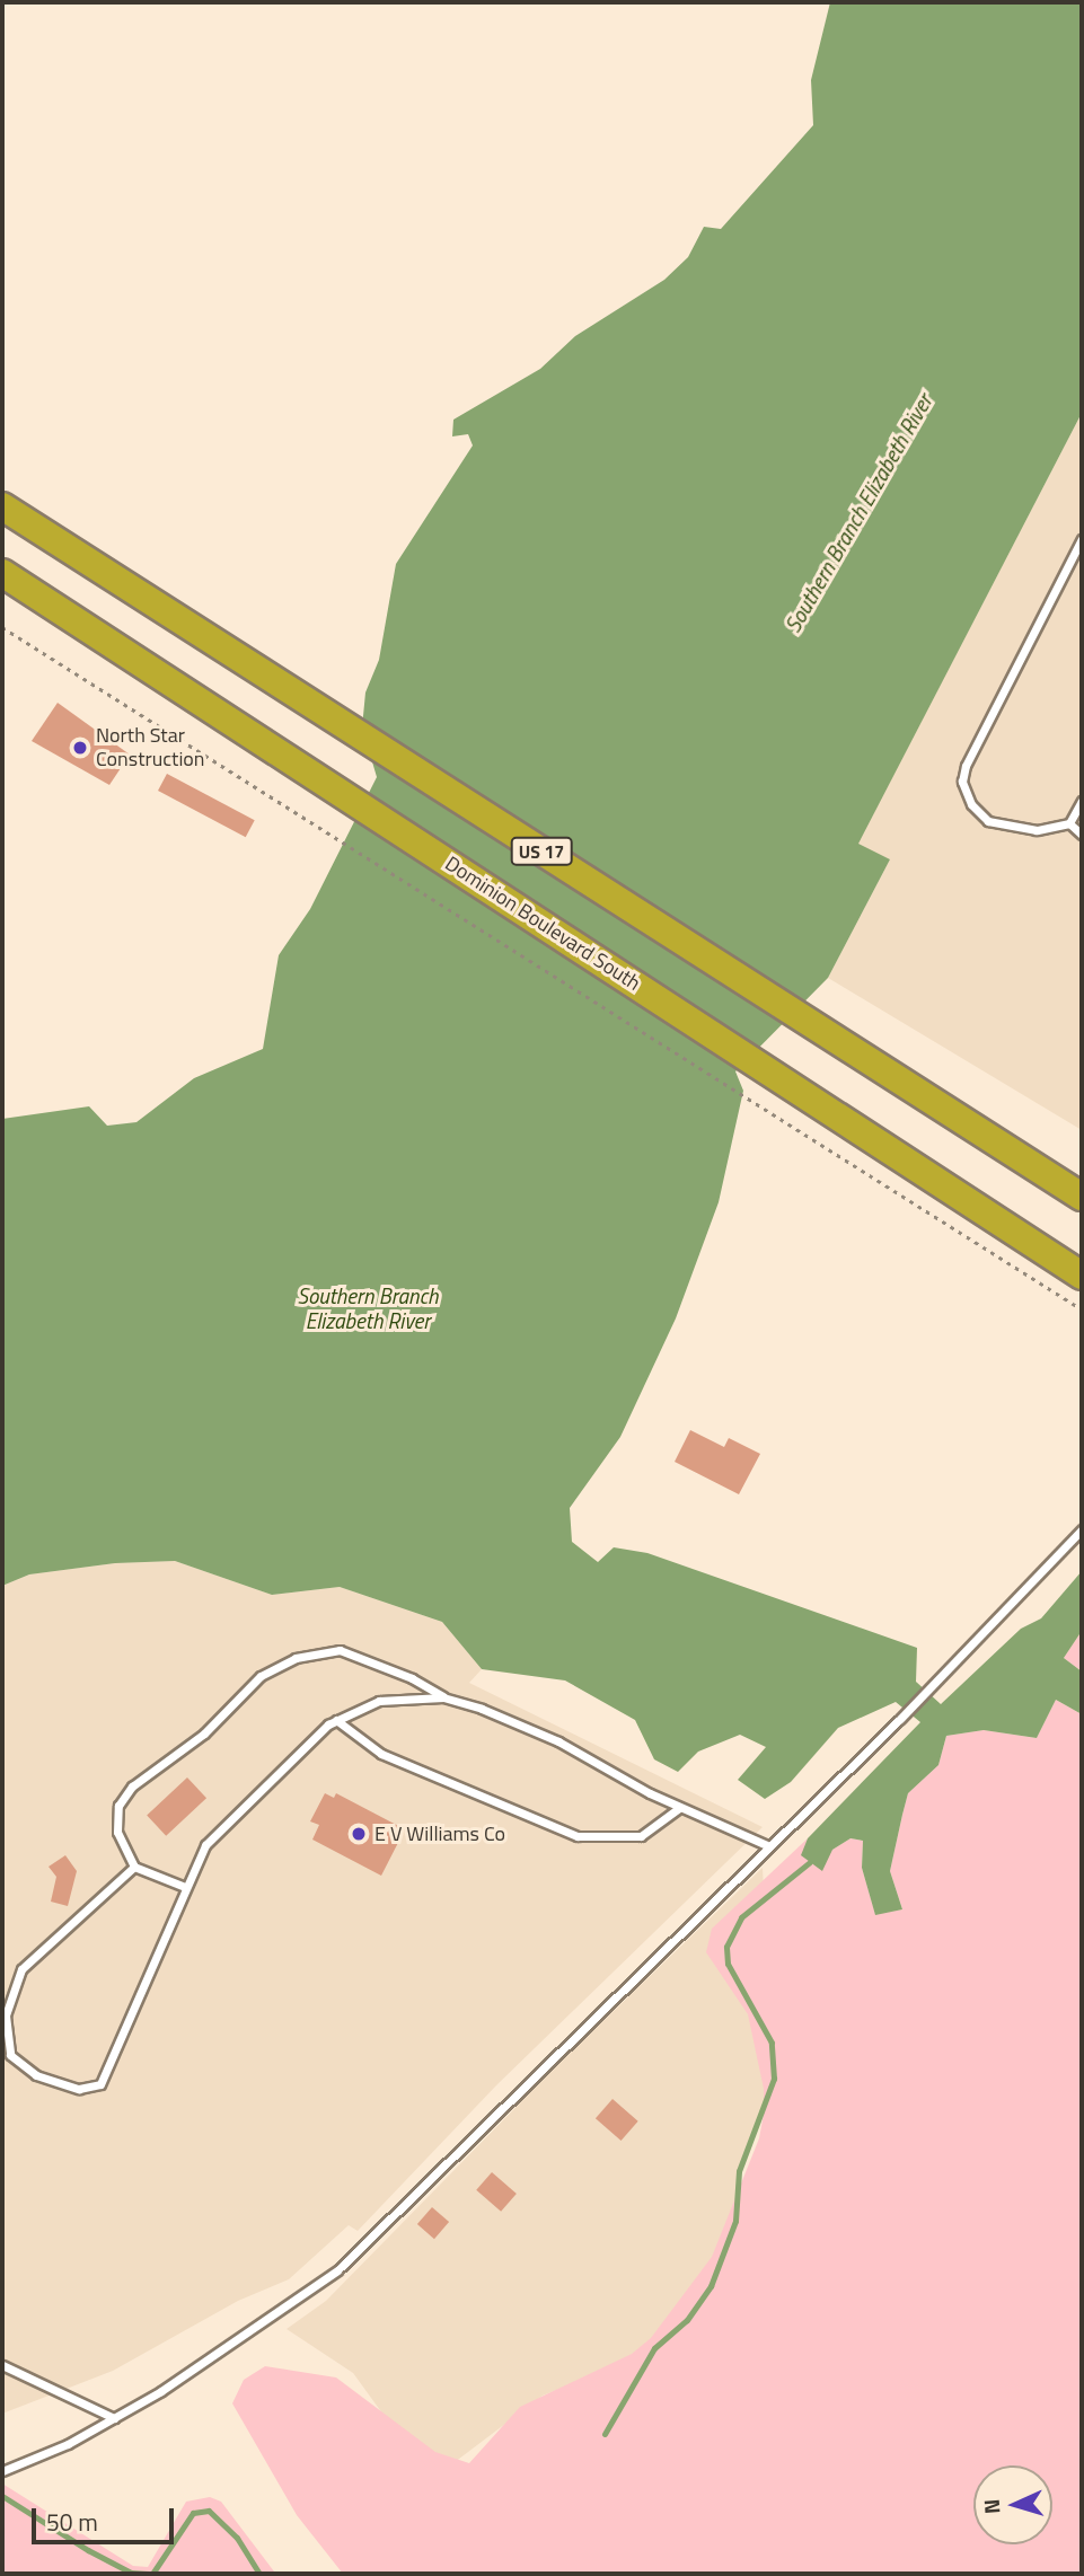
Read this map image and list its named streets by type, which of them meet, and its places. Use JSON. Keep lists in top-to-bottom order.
{
  "streets": {
    "highway": ["US 17", "Dominion Boulevard South"]
  },
  "water": ["Southern Branch Elizabeth River"],
  "places": ["North Star Construction", "E V Williams Co"],
  "scale_bar": "50 m",
  "north": "left"
}
